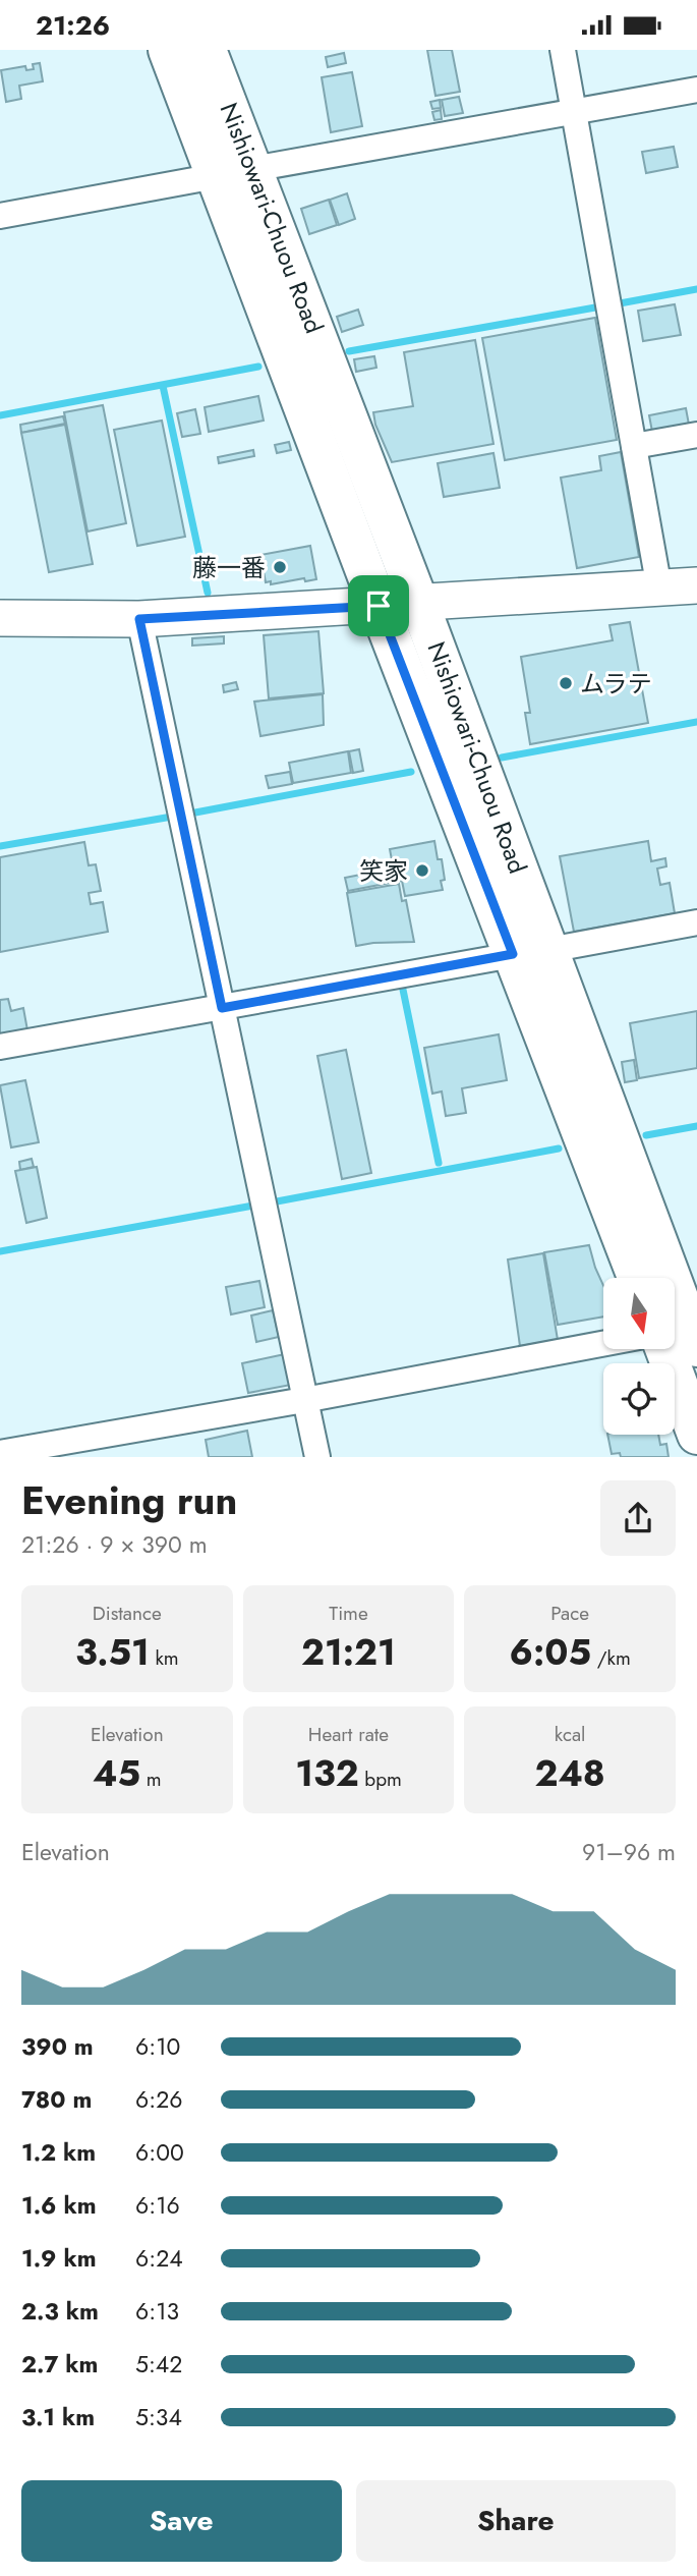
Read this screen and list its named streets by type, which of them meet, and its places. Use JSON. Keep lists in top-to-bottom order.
{
  "streets": {
    "main road": ["Nishiowari-Chuou Road"]
  },
  "places": ["藤一番", "ムラテ", "笑家"],
  "north": "bottom",
  "page": {
    "status": "21:26",
    "heading": ["Evening run", "21:26 · 9 × 390 m"],
    "stats": [
      ["Distance", "3.51 km"],
      ["Time", "21:21"],
      ["Pace", "6:05 /km"],
      ["Elevation", "45 m"],
      ["Heart rate", "132 bpm"],
      ["kcal", "248"]
    ],
    "chart": ["Elevation", "91–96 m"],
    "list": [
      {
        "name": "390 m",
        "note": "6:10"
      },
      {
        "name": "780 m",
        "note": "6:26"
      },
      {
        "name": "1.2 km",
        "note": "6:00"
      },
      {
        "name": "1.6 km",
        "note": "6:16"
      },
      {
        "name": "1.9 km",
        "note": "6:24"
      },
      {
        "name": "2.3 km",
        "note": "6:13"
      },
      {
        "name": "2.7 km",
        "note": "5:42"
      },
      {
        "name": "3.1 km",
        "note": "5:34"
      }
    ],
    "buttons": ["Save", "Share"]
  }
}
